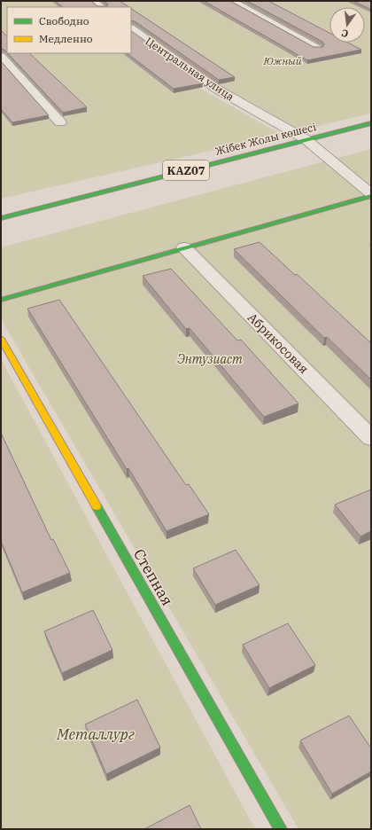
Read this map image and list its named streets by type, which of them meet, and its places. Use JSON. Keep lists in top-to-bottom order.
{
  "streets": {
    "main road": ["Жібек Жолы көшесі", "KAZ07", "Степная"],
    "street": ["Центральная улица", "Абрикосовая"]
  },
  "crossings": [
    ["Центральная улица", "Жібек Жолы көшесі"]
  ],
  "parks": ["Южный", "Энтузиаст", "Металлург"],
  "legend": ["Свободно", "Медленно"],
  "north": "bottom"
}
